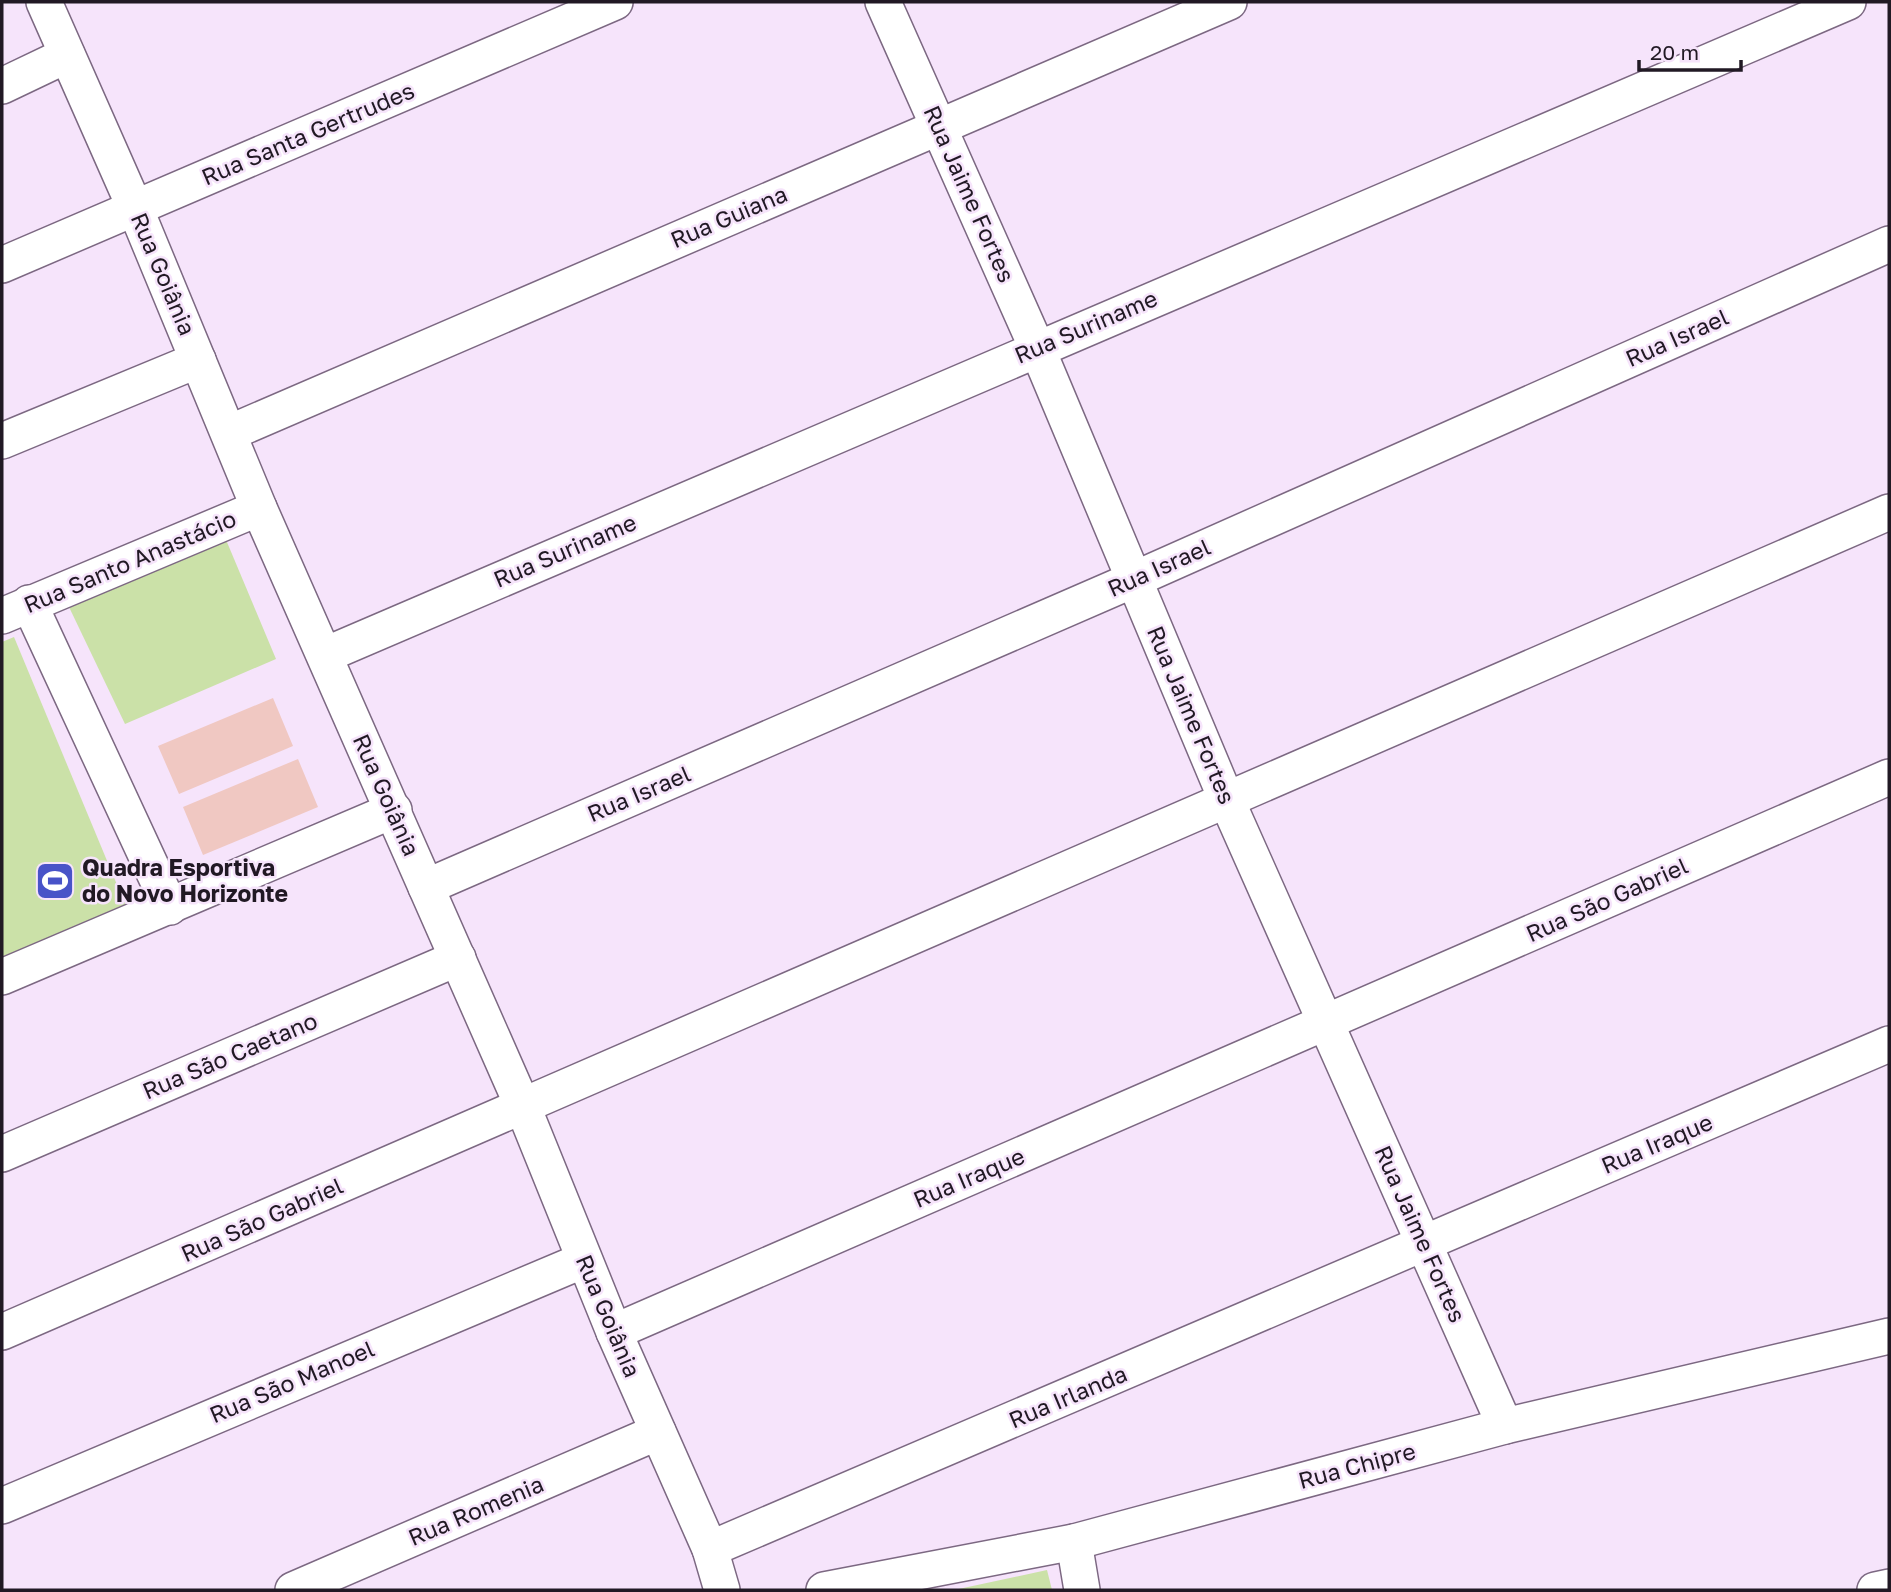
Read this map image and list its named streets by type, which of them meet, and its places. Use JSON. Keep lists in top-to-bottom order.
{
  "streets": {
    "street": [
      "Rua Santa Gertrudes",
      "Rua Jaime Fortes",
      "Rua Guiana",
      "Rua Goiânia",
      "Rua Suriname",
      "Rua Israel",
      "Rua Santo Anastácio",
      "Rua São Gabriel",
      "Rua São Caetano",
      "Rua Iraque",
      "Rua São Manoel",
      "Rua Irlanda",
      "Rua Chipre",
      "Rua Romenia"
    ]
  },
  "crossings": [
    ["Rua Santa Gertrudes", "Rua Goiânia"],
    ["Rua Jaime Fortes", "Rua Guiana"],
    ["Rua Jaime Fortes", "Rua Suriname"],
    ["Rua Jaime Fortes", "Rua Israel"],
    ["Rua Jaime Fortes", "Rua São Gabriel"],
    ["Rua Jaime Fortes", "Rua Iraque"],
    ["Rua Jaime Fortes", "Rua Irlanda"],
    ["Rua Jaime Fortes", "Rua Chipre"],
    ["Rua Guiana", "Rua Goiânia"],
    ["Rua Goiânia", "Rua Suriname"],
    ["Rua Goiânia", "Rua Israel"],
    ["Rua Goiânia", "Rua Santo Anastácio"],
    ["Rua Goiânia", "Rua São Gabriel"],
    ["Rua Goiânia", "Rua São Caetano"],
    ["Rua Goiânia", "Rua Iraque"],
    ["Rua Goiânia", "Rua São Manoel"],
    ["Rua Goiânia", "Rua Irlanda"],
    ["Rua Goiânia", "Rua Romenia"],
    ["Rua São Gabriel", "Rua Iraque"],
    ["Rua Iraque", "Rua Irlanda"]
  ],
  "places": {
    "sports": ["Quadra Esportiva do Novo Horizonte"]
  },
  "scale_bar": "20 m"
}
